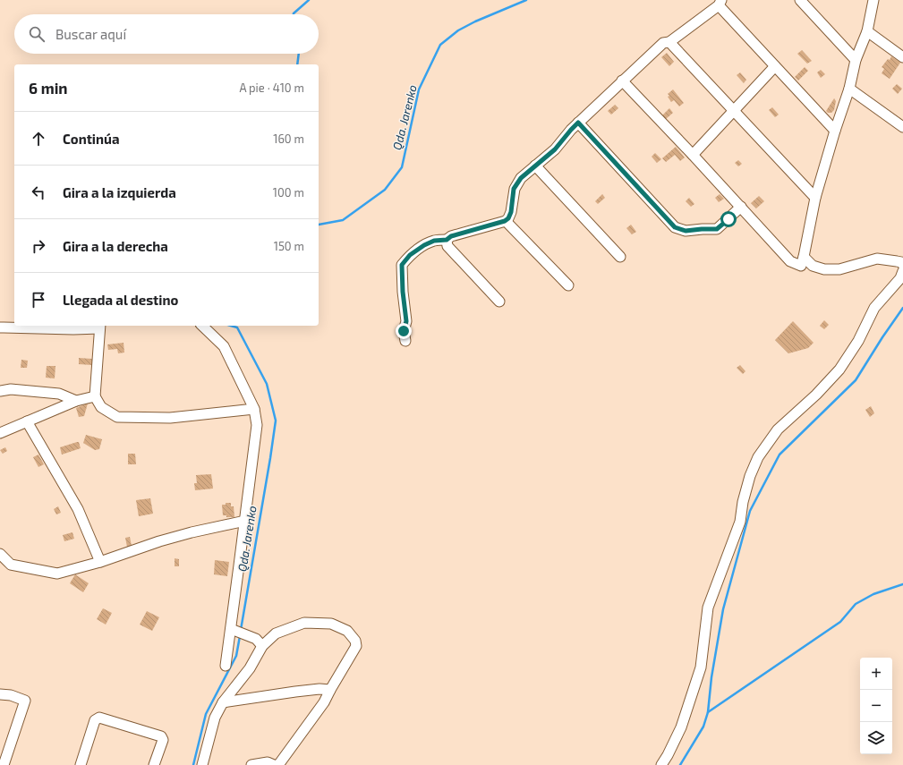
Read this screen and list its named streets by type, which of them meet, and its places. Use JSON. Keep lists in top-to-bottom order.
{
  "water": ["Qda. Jarenko"],
  "page": {
    "search": "Buscar aquí",
    "heading": ["6 min", "A pie · 410 m"],
    "list": [
      ["Continúa", "160 m"],
      ["Gira a la izquierda", "100 m"],
      ["Gira a la derecha", "150 m"],
      "Llegada al destino"
    ],
    "map_buttons": ["+", "−"]
  }
}
